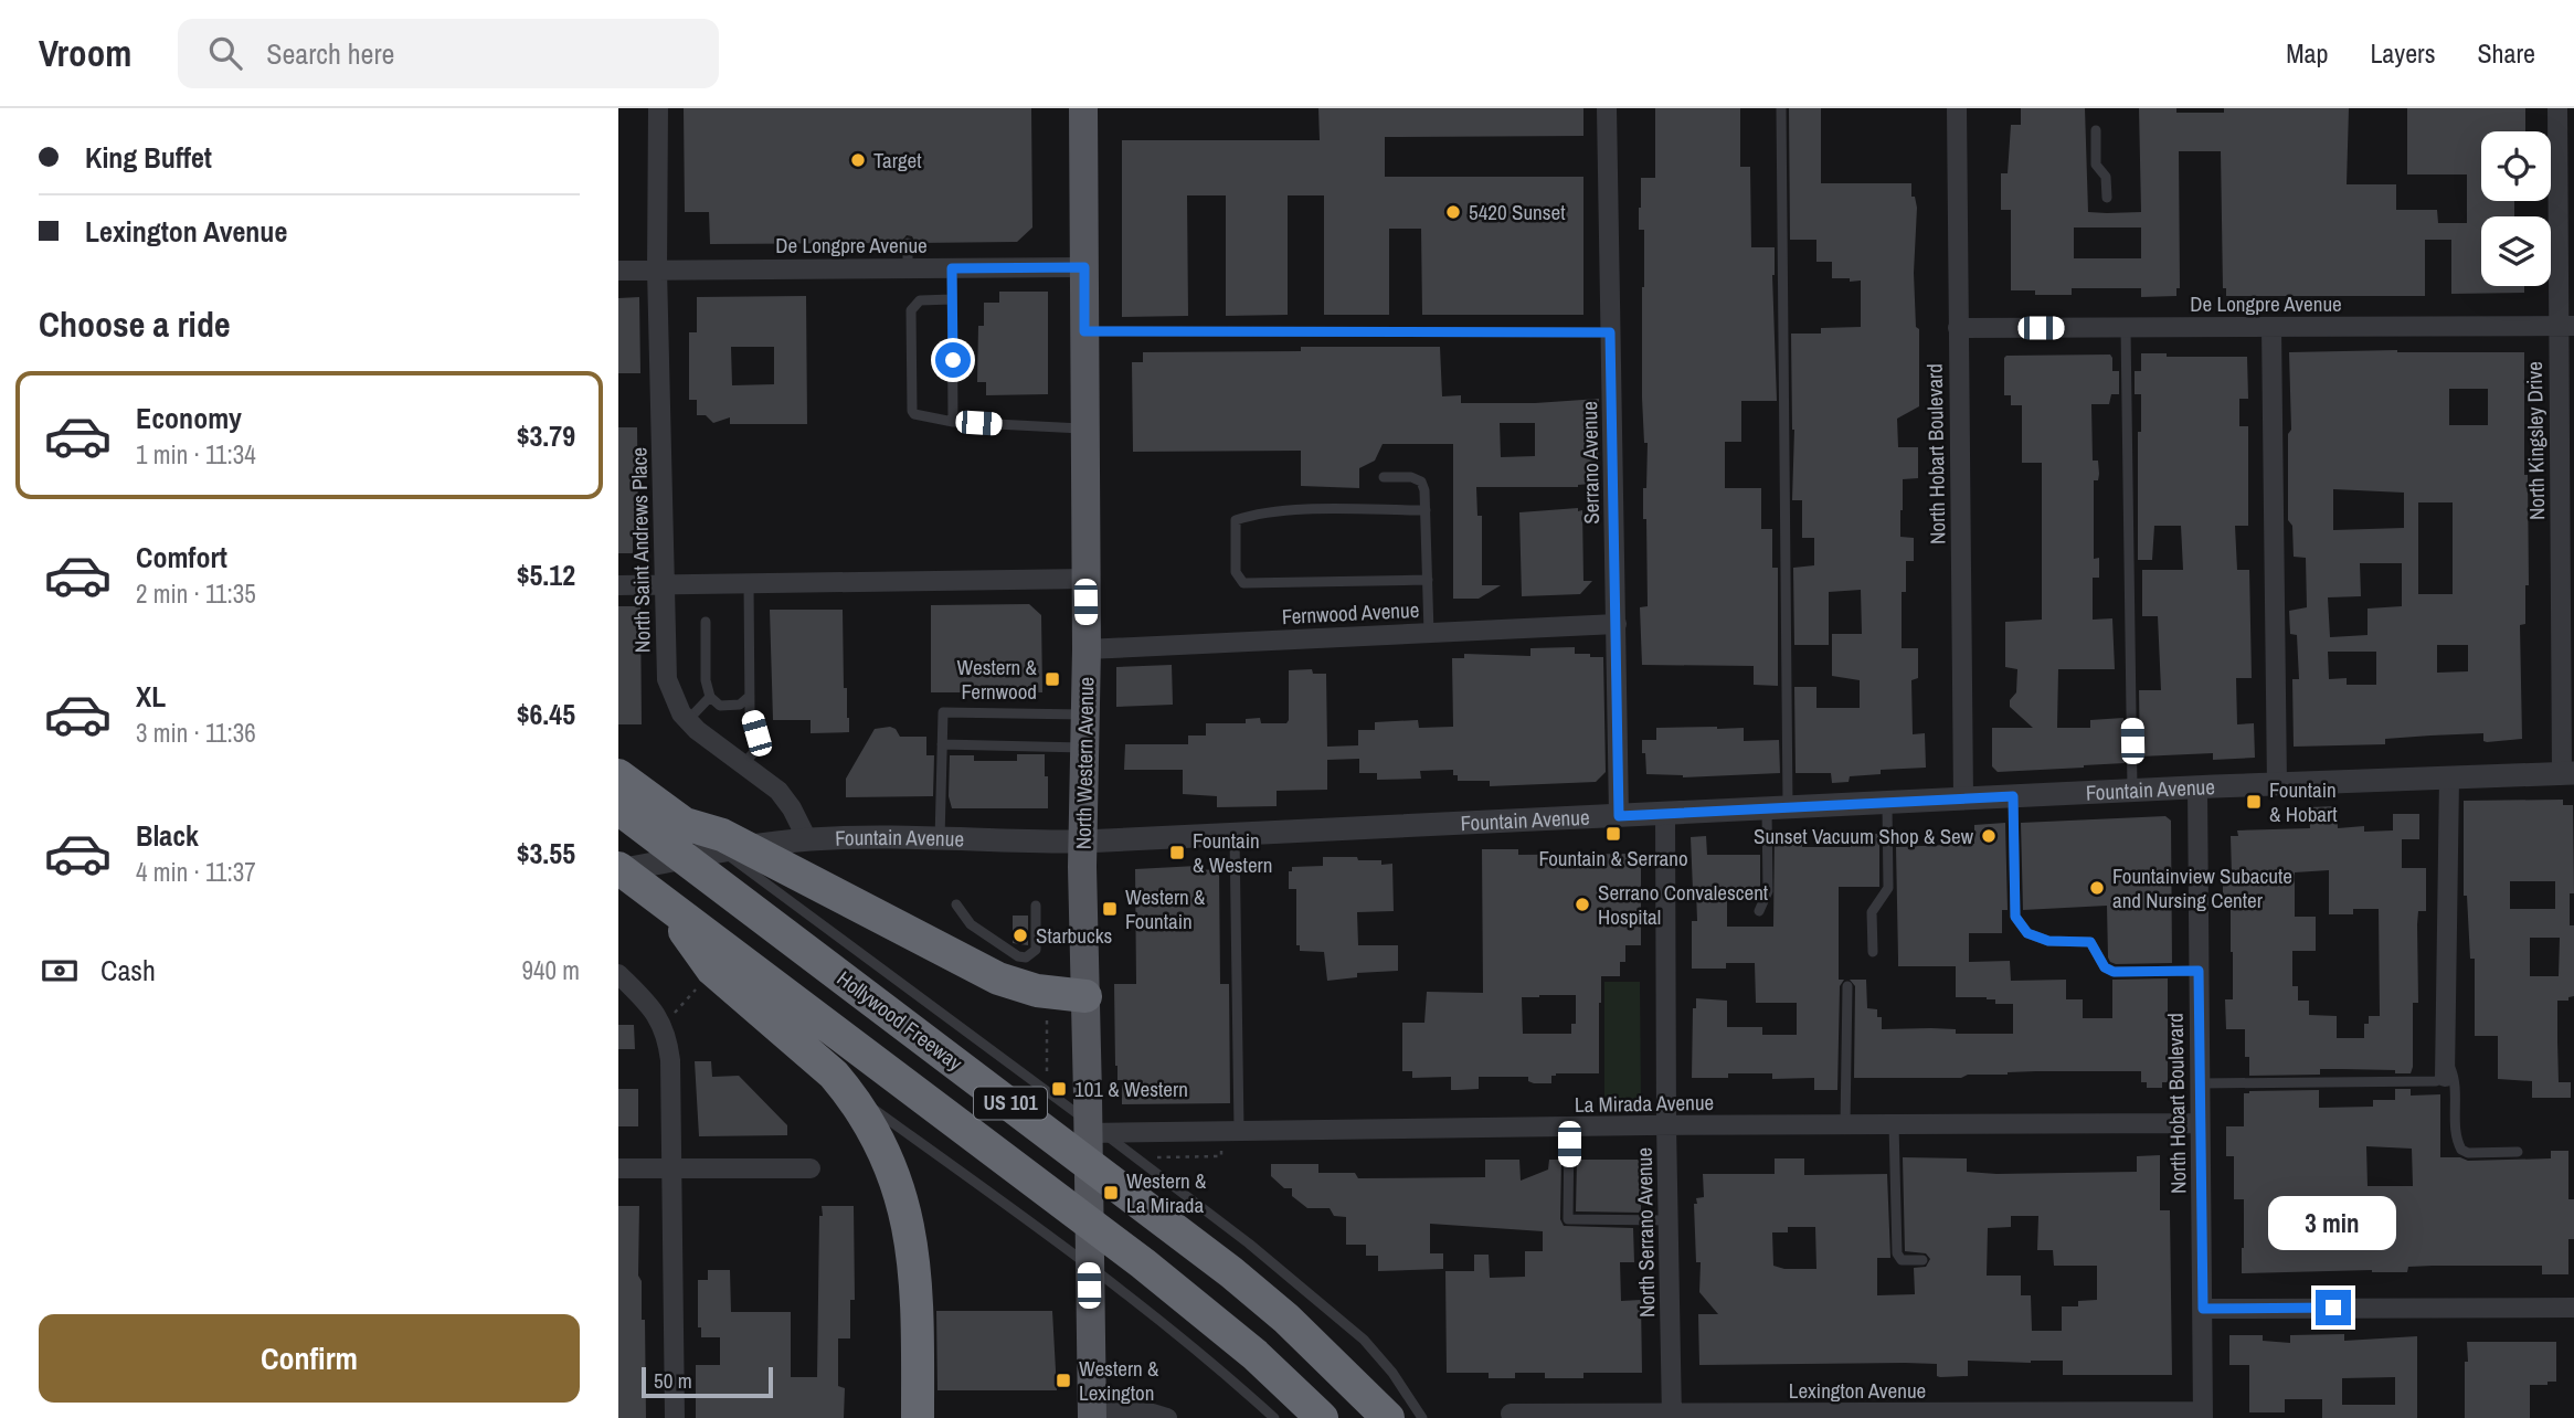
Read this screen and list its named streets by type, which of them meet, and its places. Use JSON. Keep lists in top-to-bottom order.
{
  "streets": {
    "highway": ["Hollywood Freeway", "US 101"],
    "main road": ["North Western Avenue"],
    "street": [
      "De Longpre Avenue",
      "North Kingsley Drive",
      "North Hobart Boulevard",
      "Serrano Avenue",
      "North Saint Andrews Place",
      "Fernwood Avenue",
      "Fountain Avenue",
      "La Mirada Avenue",
      "North Serrano Avenue",
      "Lexington Avenue"
    ]
  },
  "crossings": [
    ["De Longpre Avenue", "North Kingsley Drive"],
    ["De Longpre Avenue", "North Hobart Boulevard"],
    ["De Longpre Avenue", "North Saint Andrews Place"],
    ["De Longpre Avenue", "North Western Avenue"],
    ["North Kingsley Drive", "Fountain Avenue"],
    ["North Hobart Boulevard", "Fountain Avenue"],
    ["North Hobart Boulevard", "La Mirada Avenue"],
    ["North Hobart Boulevard", "Lexington Avenue"],
    ["Serrano Avenue", "Fernwood Avenue"],
    ["Serrano Avenue", "Fountain Avenue"],
    ["North Saint Andrews Place", "Fountain Avenue"],
    ["Fernwood Avenue", "North Western Avenue"],
    ["North Western Avenue", "Fountain Avenue"],
    ["North Western Avenue", "La Mirada Avenue"],
    ["Fountain Avenue", "US 101"],
    ["Fountain Avenue", "North Serrano Avenue"],
    ["La Mirada Avenue", "North Serrano Avenue"],
    ["North Serrano Avenue", "Lexington Avenue"]
  ],
  "places": {
    "other": [
      "Target",
      "5420 Sunset",
      "Sunset Vacuum Shop & Sew",
      "Fountainview Subacute and Nursing Center",
      "Serrano Convalescent Hospital",
      "Starbucks"
    ],
    "transit": [
      "Western & Fernwood",
      "Fountain & Hobart",
      "Fountain & Serrano",
      "Fountain & Western",
      "Western & Fountain",
      "101 & Western",
      "Western & La Mirada",
      "Western & Lexington"
    ]
  },
  "scale_bar": "50 m",
  "page": {
    "header": "Vroom",
    "search": "Search here",
    "nav": ["Map", "Layers", "Share"],
    "banner": ["King Buffet", "Lexington Avenue"],
    "heading": "Choose a ride",
    "list": [
      {
        "name": "Economy",
        "note": "1 min · 11:34",
        "value": "$3.79"
      },
      {
        "name": "Comfort",
        "note": "2 min · 11:35",
        "value": "$5.12"
      },
      {
        "name": "XL",
        "note": "3 min · 11:36",
        "value": "$6.45"
      },
      {
        "name": "Black",
        "note": "4 min · 11:37",
        "value": "$3.55"
      }
    ],
    "pay": ["Cash", "940 m"],
    "bubble": "3 min",
    "buttons": "Confirm",
    "scale": "50 m"
  }
}
